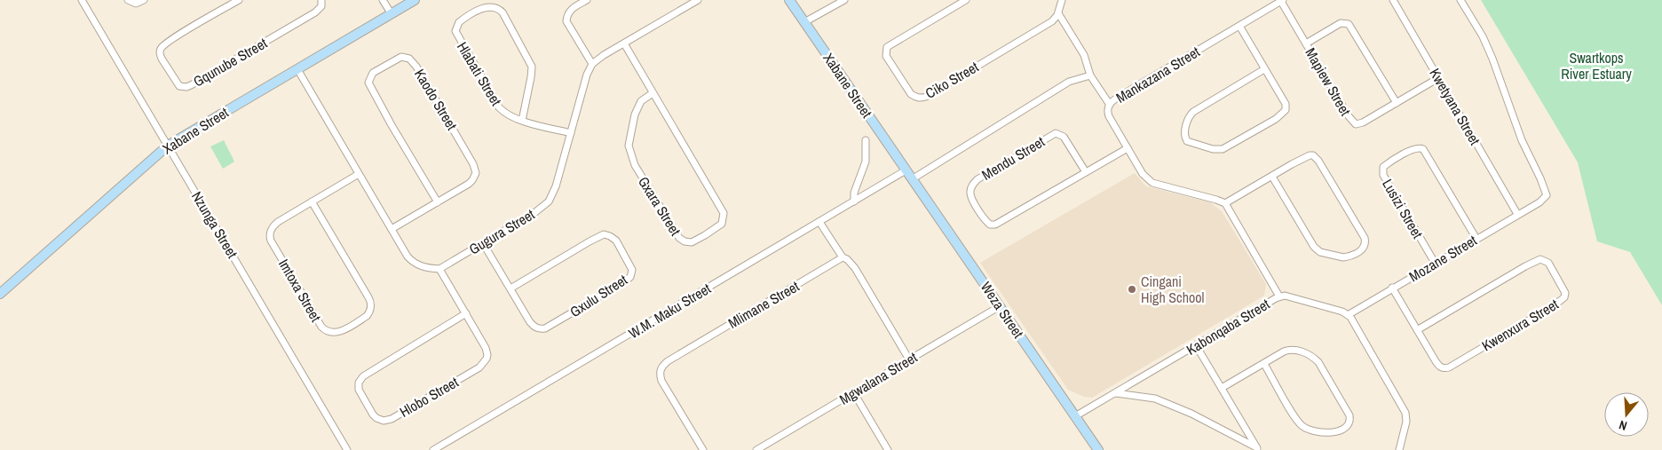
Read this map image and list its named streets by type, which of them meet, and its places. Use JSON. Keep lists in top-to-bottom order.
{
  "streets": {
    "street": [
      "Gqunube Street",
      "Hlabati Street",
      "Mankazana Street",
      "Ciko Street",
      "Mapiew Street",
      "Xabane Street",
      "Kaodo Street",
      "Kwetyana Street",
      "Mendu Street",
      "Gxara Street",
      "Lusizi Street",
      "Nzunga Street",
      "Gugura Street",
      "Mozane Street",
      "Imtoxa Street",
      "Gxulu Street",
      "Mlimane Street",
      "Weza Street",
      "W.M. Maku Street",
      "Kwenxura Street",
      "Kabonqaba Street",
      "Mgwalana Street",
      "Hlobo Street"
    ]
  },
  "crossings": [
    ["Hlabati Street", "Gugura Street"],
    ["Mankazana Street", "Mapiew Street"],
    ["Mankazana Street", "Mendu Street"],
    ["Mapiew Street", "Kwetyana Street"],
    ["Xabane Street", "Nzunga Street"],
    ["Xabane Street", "Weza Street"],
    ["Xabane Street", "W.M. Maku Street"],
    ["Kwetyana Street", "Mozane Street"],
    ["Lusizi Street", "Mozane Street"],
    ["Gugura Street", "Gxulu Street"],
    ["Gugura Street", "Hlobo Street"],
    ["Mozane Street", "Kwenxura Street"],
    ["Mozane Street", "Kabonqaba Street"],
    ["Weza Street", "W.M. Maku Street"],
    ["Weza Street", "Kabonqaba Street"],
    ["Weza Street", "Mgwalana Street"]
  ],
  "parks": ["Swartkops River Estuary"],
  "places": ["Cingani High School"],
  "north": "bottom"
}
